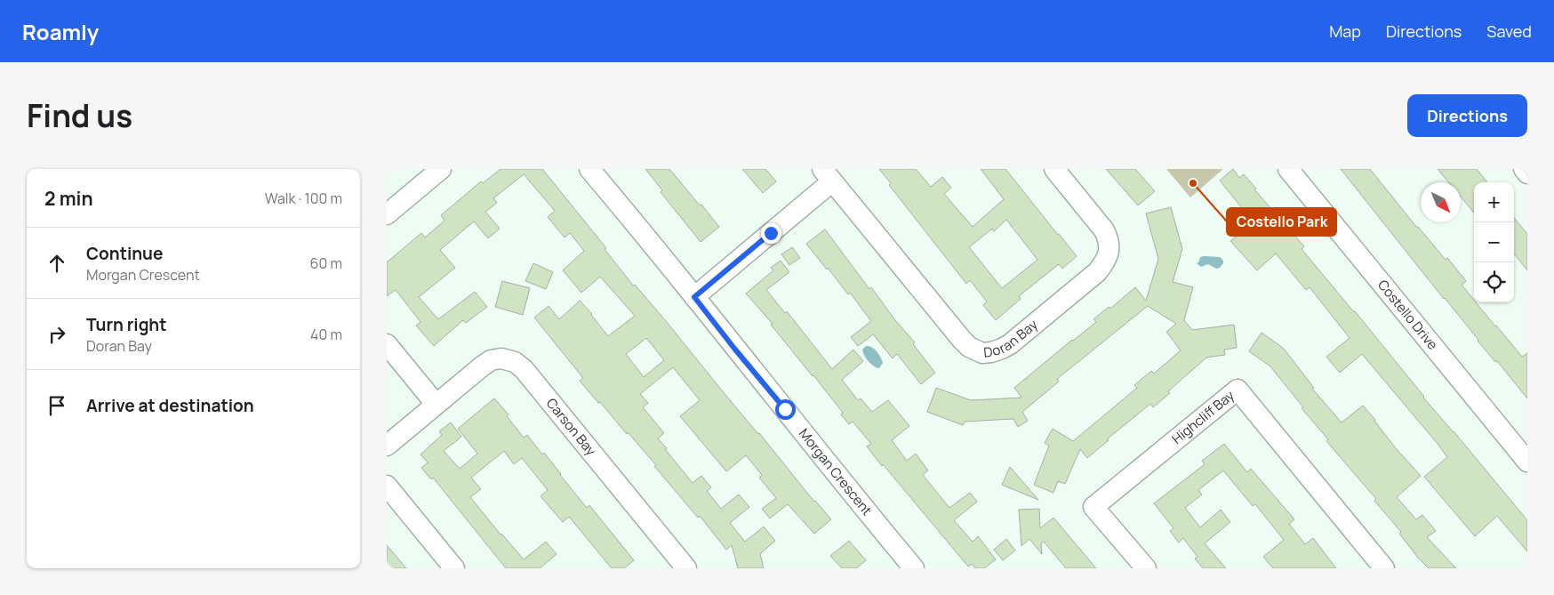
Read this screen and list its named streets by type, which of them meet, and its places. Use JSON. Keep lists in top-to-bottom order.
{
  "streets": {
    "street": [
      "Costello Drive",
      "Doran Bay",
      "Highcliff Bay",
      "Carson Bay",
      "Morgan Crescent"
    ]
  },
  "crossings": [
    ["Doran Bay", "Morgan Crescent"]
  ],
  "places": ["Costello Park"],
  "north": "bottom right",
  "page": {
    "header": "Roamly",
    "nav": ["Map", "Directions", "Saved"],
    "title": "Find us",
    "buttons": "Directions",
    "heading": ["2 min", "Walk · 100 m"],
    "map_buttons": ["+", "−"],
    "list": [
      ["Continue", "Morgan Crescent", "60 m"],
      ["Turn right", "Doran Bay", "40 m"],
      "Arrive at destination"
    ]
  }
}
